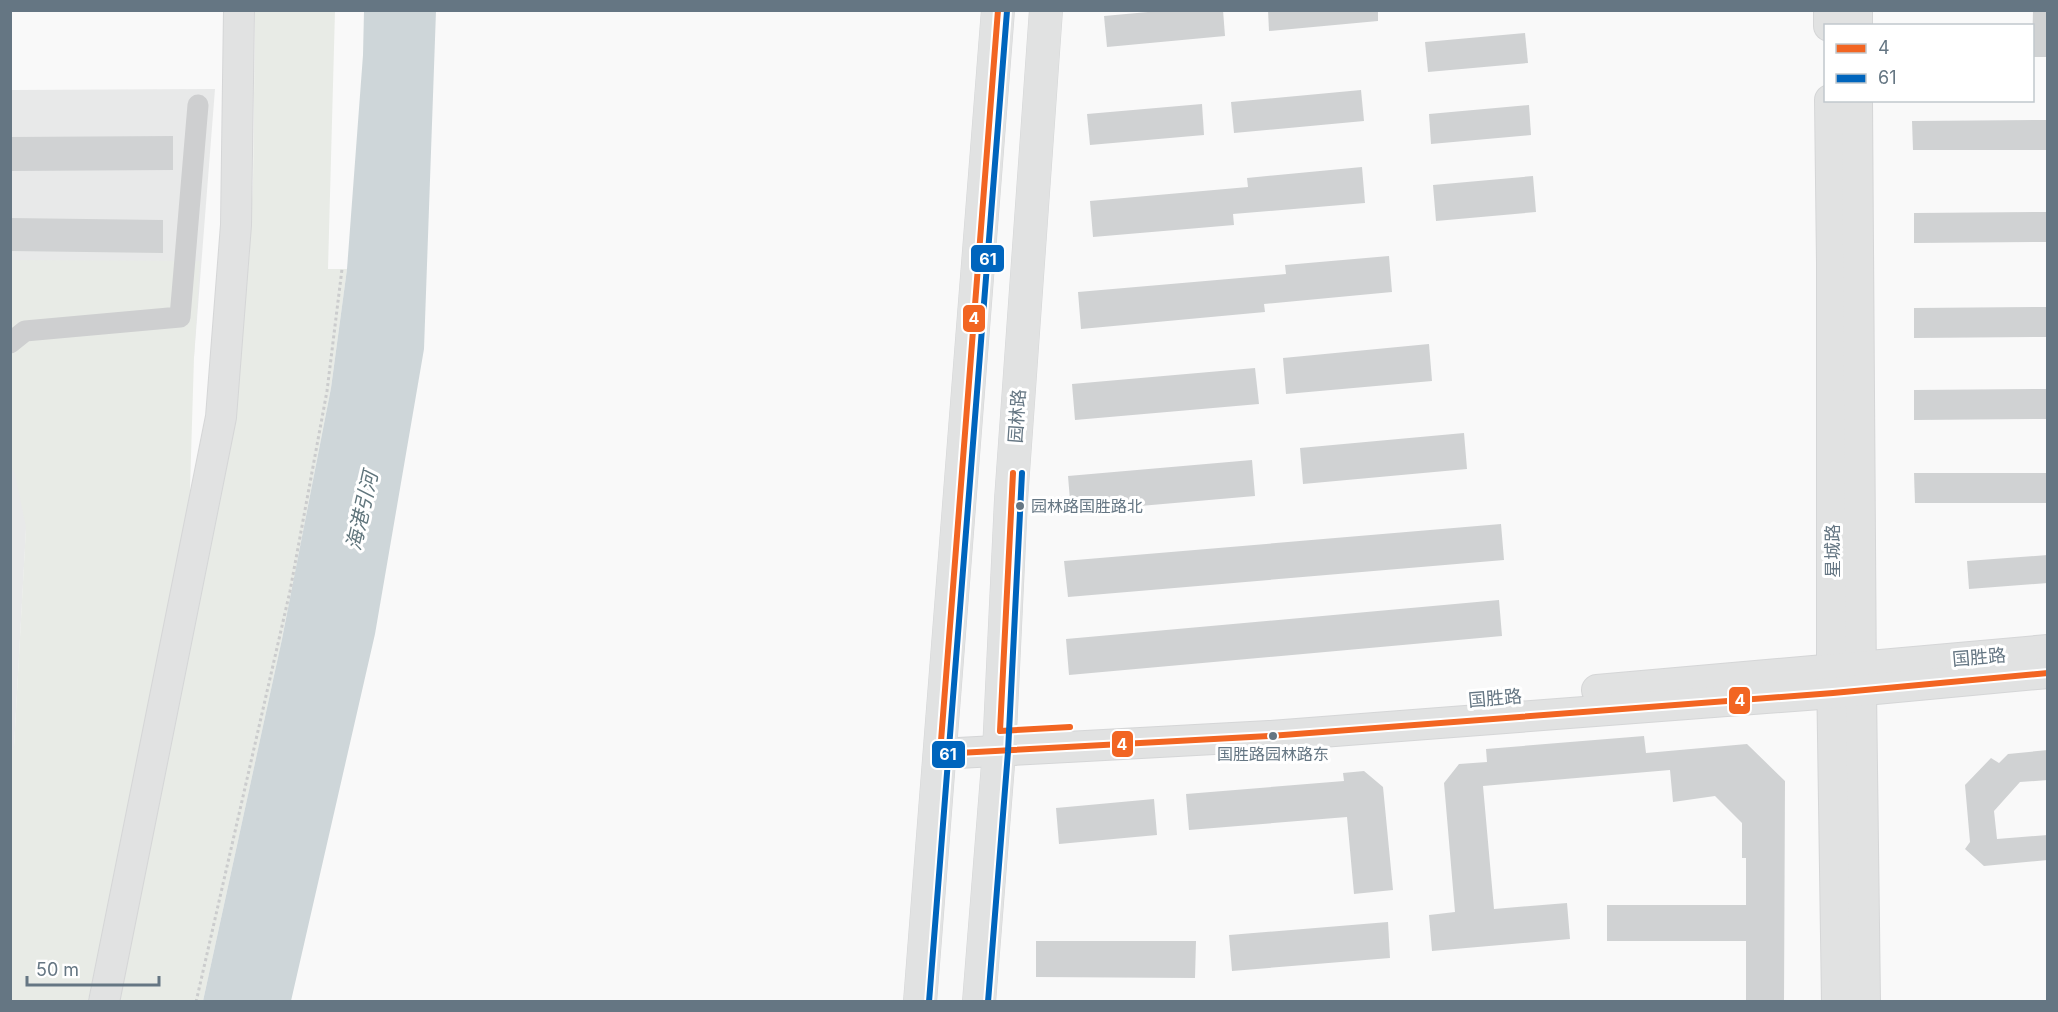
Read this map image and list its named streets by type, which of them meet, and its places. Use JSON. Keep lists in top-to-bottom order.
{
  "streets": {
    "main road": ["园林路"],
    "street": ["星城路", "国胜路"]
  },
  "crossings": [
    ["园林路", "国胜路"],
    ["星城路", "国胜路"]
  ],
  "water": ["海港引河"],
  "places": ["园林路国胜路北", "国胜路园林路东"],
  "lines": ["transit line 4", "transit line 61"],
  "legend": ["4", "61"],
  "scale_bar": "50 m"
}
